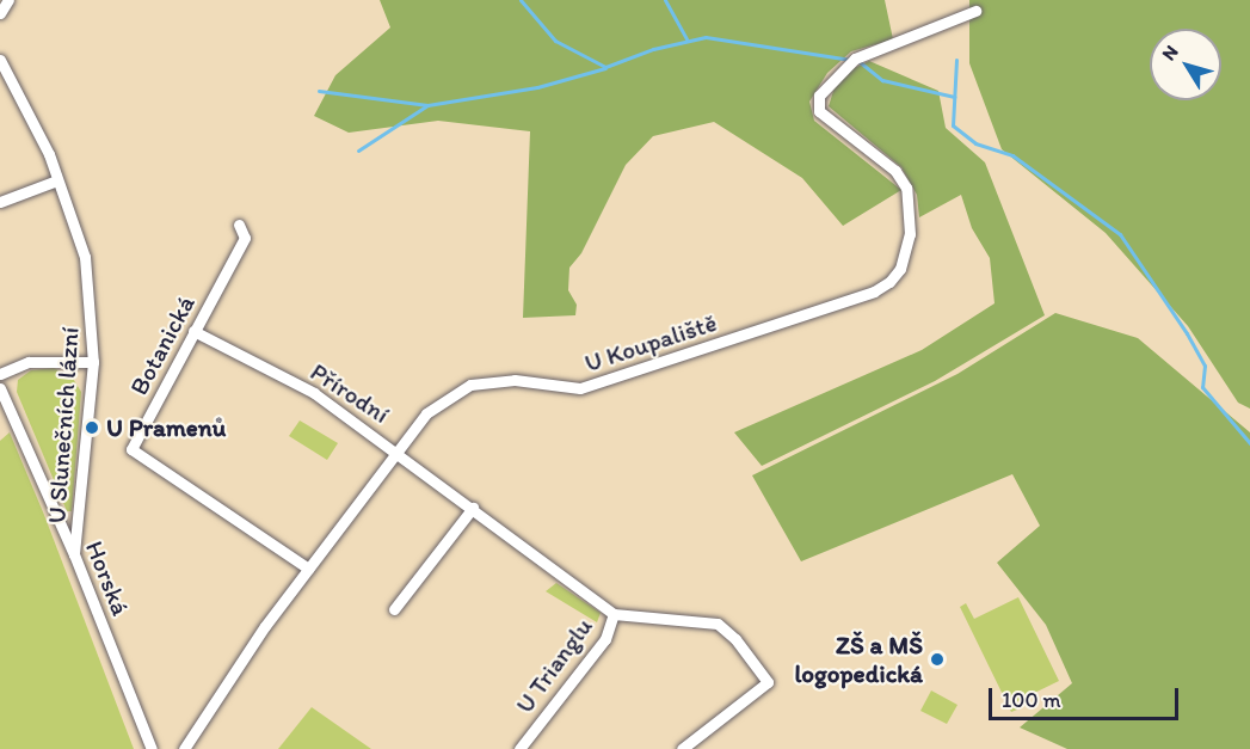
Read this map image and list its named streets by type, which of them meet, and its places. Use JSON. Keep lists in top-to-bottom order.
{
  "streets": {
    "street": [
      "U Koupaliště",
      "Botanická",
      "Přírodní",
      "U Slunečních lázní",
      "Horská",
      "U Trianglu"
    ]
  },
  "crossings": [
    ["U Koupaliště", "Botanická"],
    ["U Koupaliště", "Přírodní"],
    ["Botanická", "Přírodní"],
    ["Přírodní", "U Trianglu"],
    ["U Slunečních lázní", "Horská"]
  ],
  "places": ["U Pramenů", "ZŠ a MŠ logopedická"],
  "scale_bar": "100 m",
  "north": "top left"
}
